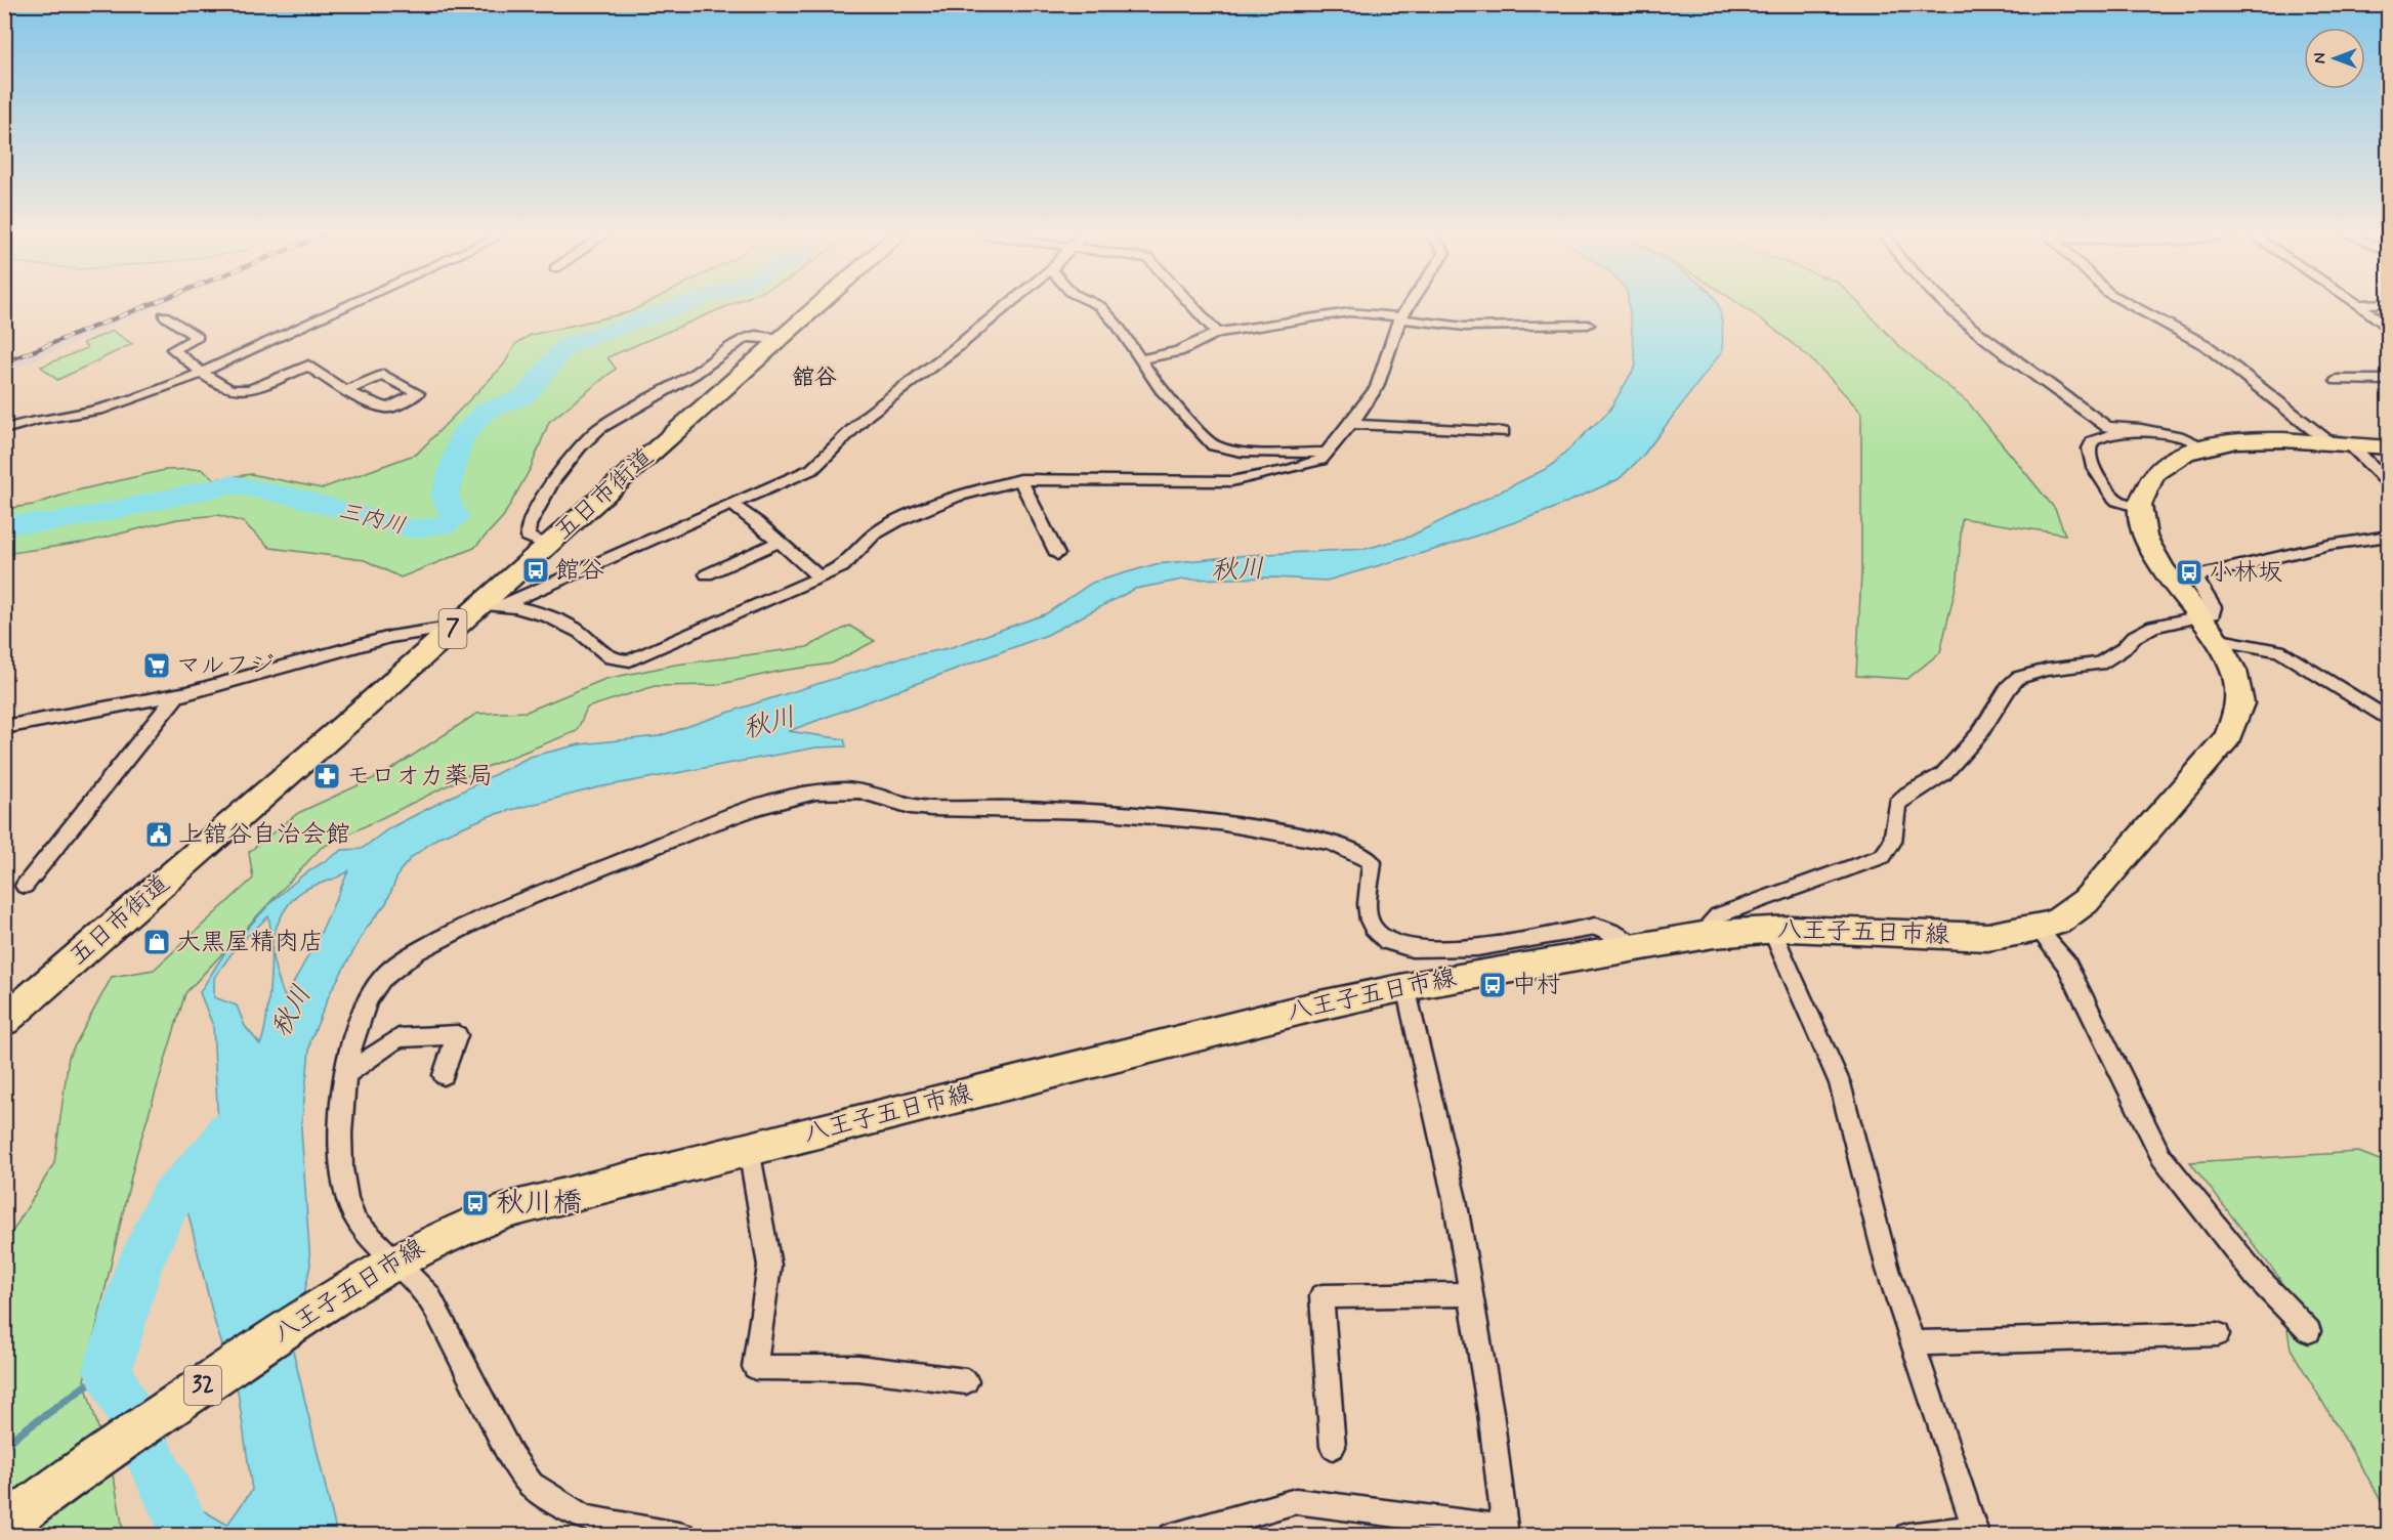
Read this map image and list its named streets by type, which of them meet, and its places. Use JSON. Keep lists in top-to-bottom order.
{
  "streets": {
    "main road": [
      "五日市街道",
      "7",
      "八王子五日市線",
      "32"
    ]
  },
  "districts": ["舘谷"],
  "water": ["三内川", "秋川"],
  "places": {
    "bus stop": [
      "館谷",
      "小林坂",
      "中村",
      "秋川橋"
    ],
    "supermarket": ["マルフジ"],
    "pharmacy": ["モロオカ薬局"],
    "public building": ["上舘谷自治会館"],
    "shop": ["大黒屋精肉店"]
  },
  "north": "left"
}
